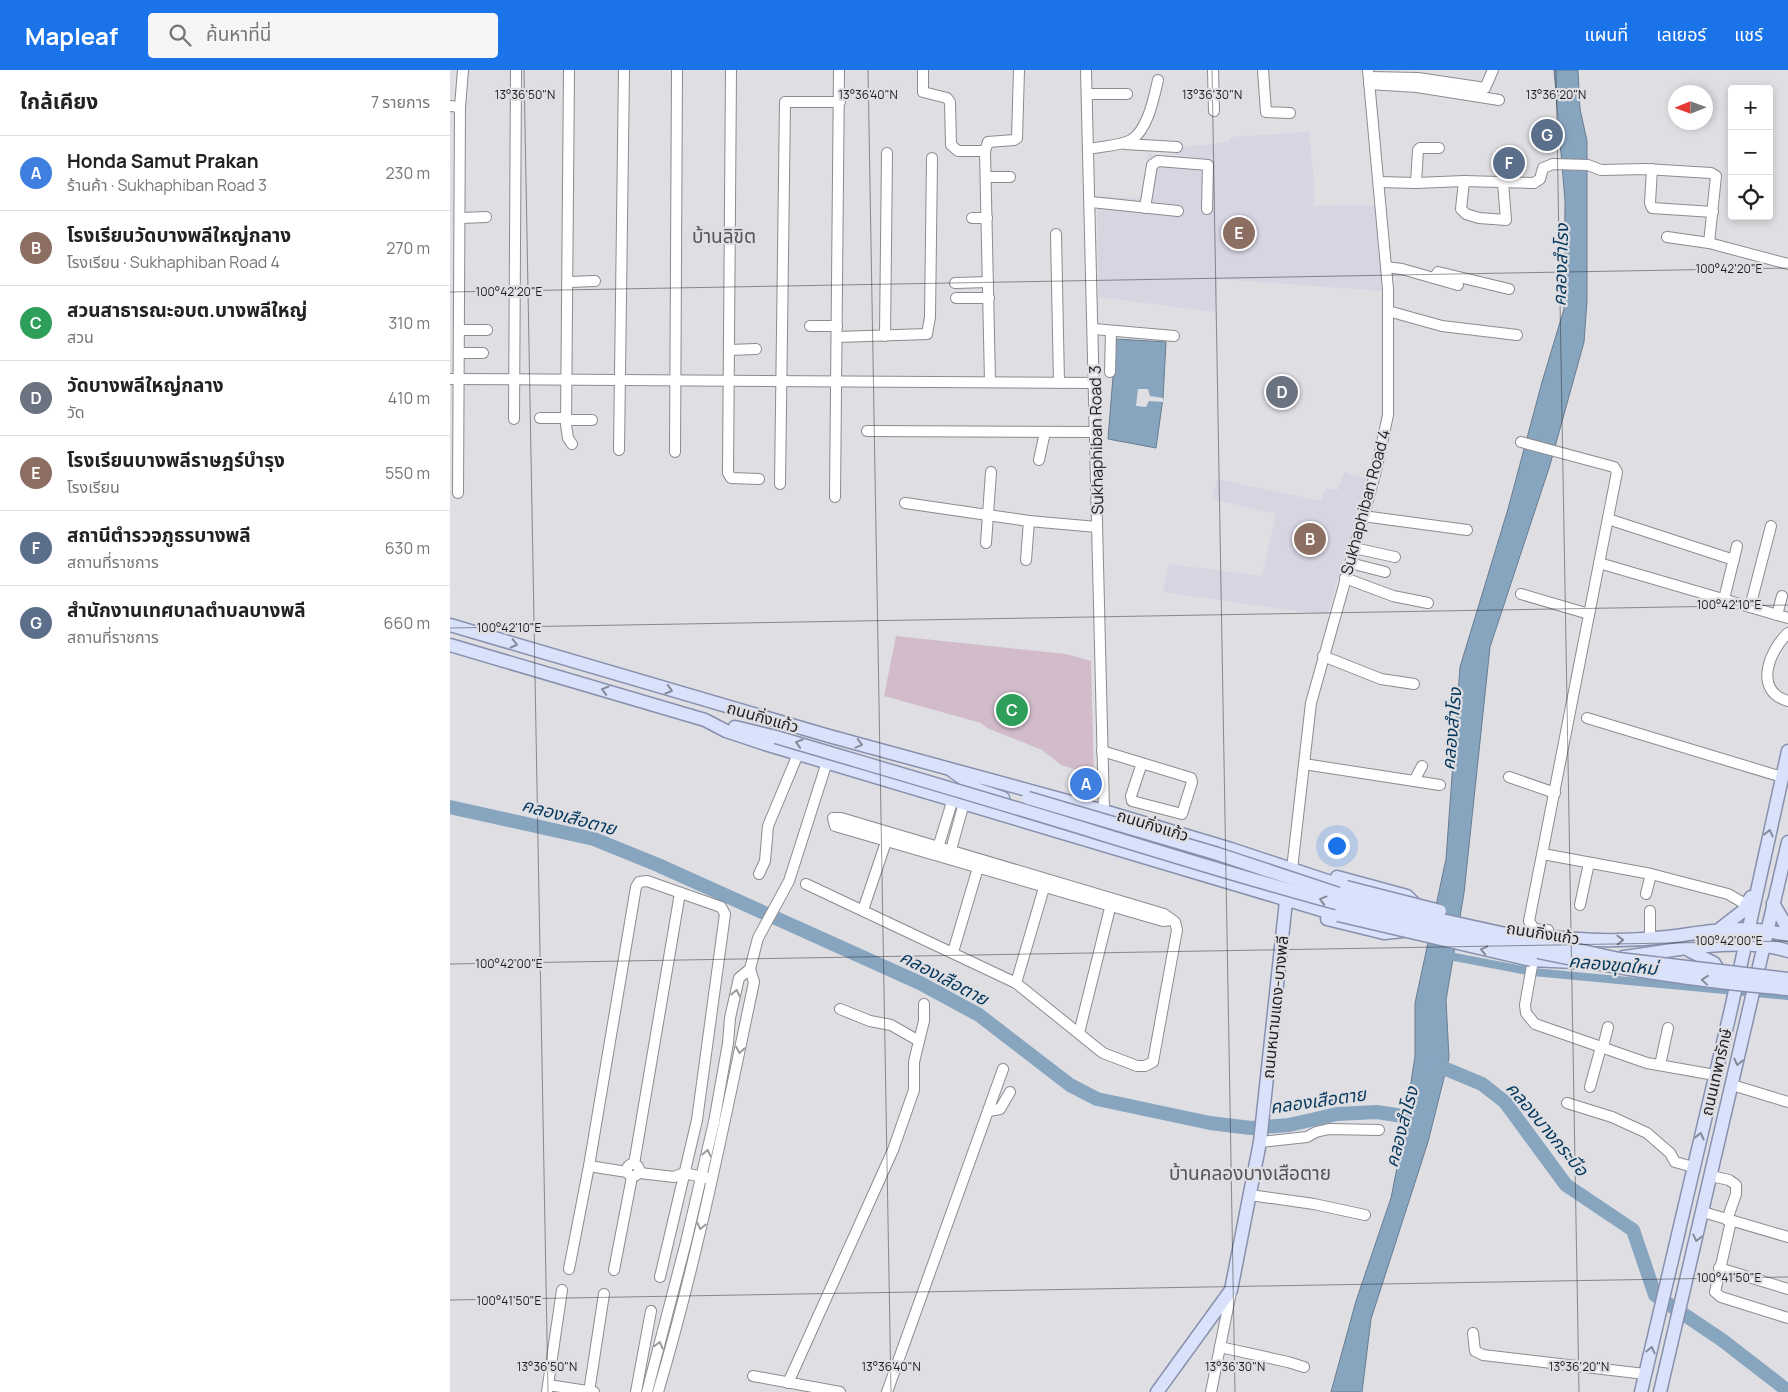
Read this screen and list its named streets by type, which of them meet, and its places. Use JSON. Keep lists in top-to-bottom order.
{
  "streets": {
    "main road": ["ถนนกิ่งแก้ว", "ถนนหนามแดง-บางพลี", "ถนนเทพารักษ์"],
    "street": ["Sukhaphiban Road 3", "Sukhaphiban Road 4"]
  },
  "crossings": [
    ["Sukhaphiban Road 3", "ถนนกิ่งแก้ว"],
    ["Sukhaphiban Road 4", "ถนนกิ่งแก้ว"],
    ["ถนนกิ่งแก้ว", "ถนนหนามแดง-บางพลี"],
    ["ถนนกิ่งแก้ว", "ถนนเทพารักษ์"]
  ],
  "districts": ["บ้านลิขิต", "บ้านคลองบางเสือตาย"],
  "water": [
    "คลองสำโรง",
    "คลองเสือตาย",
    "คลองขุดใหม่",
    "คลองบางกระบือ"
  ],
  "north": "left",
  "page": {
    "header": "Mapleaf",
    "search": "ค้นหาที่นี่",
    "nav": ["แผนที่", "เลเยอร์", "แชร์"],
    "heading": ["ใกล้เคียง", "7 รายการ"],
    "map_buttons": ["+", "−"],
    "pins": [
      "G",
      "F",
      "E",
      "D",
      "B",
      "C",
      "A"
    ],
    "list": [
      {
        "mark": "A",
        "name": "Honda Samut Prakan",
        "note": "ร้านค้า · Sukhaphiban Road 3",
        "value": "230 m"
      },
      {
        "mark": "B",
        "name": "โรงเรียนวัดบางพลีใหญ่กลาง",
        "note": "โรงเรียน · Sukhaphiban Road 4",
        "value": "270 m"
      },
      {
        "mark": "C",
        "name": "สวนสาธารณะอบต.บางพลีใหญ่",
        "note": "สวน",
        "value": "310 m"
      },
      {
        "mark": "D",
        "name": "วัดบางพลีใหญ่กลาง",
        "note": "วัด",
        "value": "410 m"
      },
      {
        "mark": "E",
        "name": "โรงเรียนบางพลีราษฎร์บำรุง",
        "note": "โรงเรียน",
        "value": "550 m"
      },
      {
        "mark": "F",
        "name": "สถานีตำรวจภูธรบางพลี",
        "note": "สถานที่ราชการ",
        "value": "630 m"
      },
      {
        "mark": "G",
        "name": "สำนักงานเทศบาลตำบลบางพลี",
        "note": "สถานที่ราชการ",
        "value": "660 m"
      }
    ]
  },
  "coordinates": [
    "13°36'50\"N",
    "13°36'40\"N",
    "13°36'30\"N",
    "13°36'20\"N",
    "100°42'20\"E",
    "100°42'10\"E",
    "100°42'00\"E",
    "100°41'50\"E"
  ]
}
